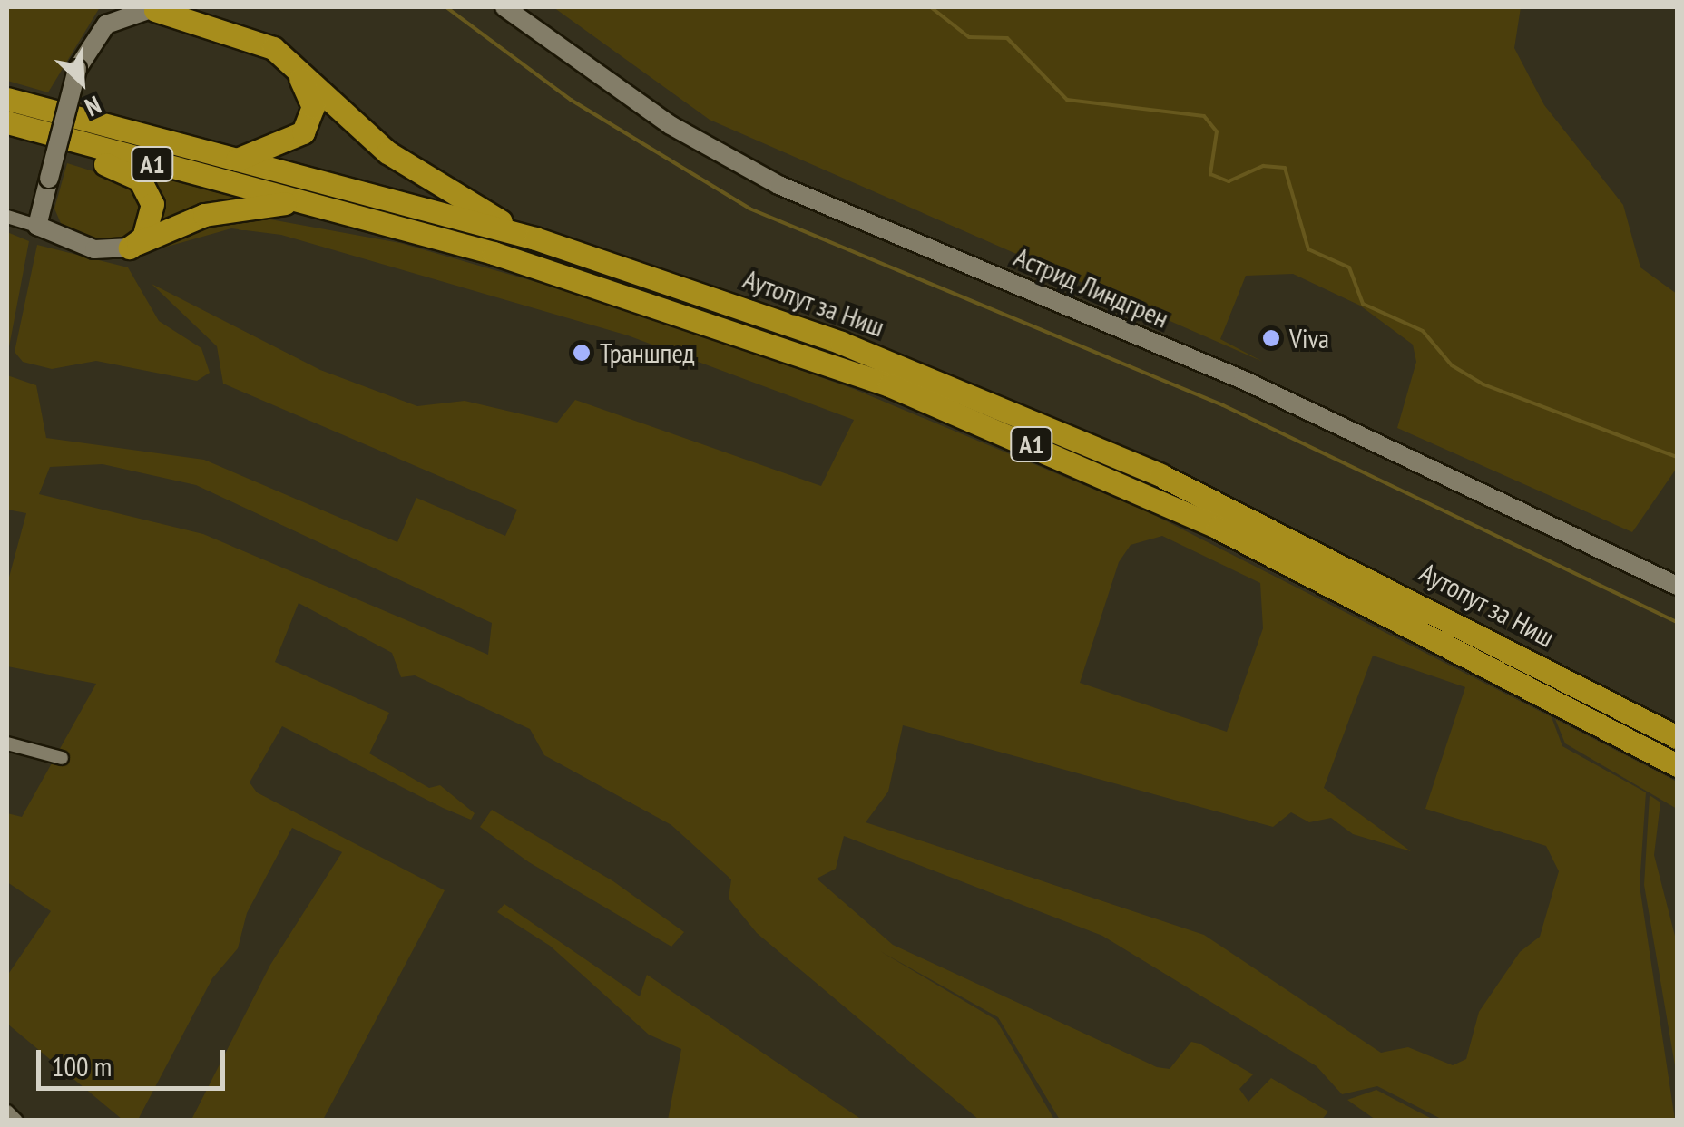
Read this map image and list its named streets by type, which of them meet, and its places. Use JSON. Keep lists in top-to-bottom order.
{
  "streets": {
    "highway": ["A1", "Аутопут за Ниш"],
    "street": ["Астрид Линдгрен"]
  },
  "places": ["Viva", "Траншпед"],
  "scale_bar": "100 m",
  "north": "bottom right"
}
